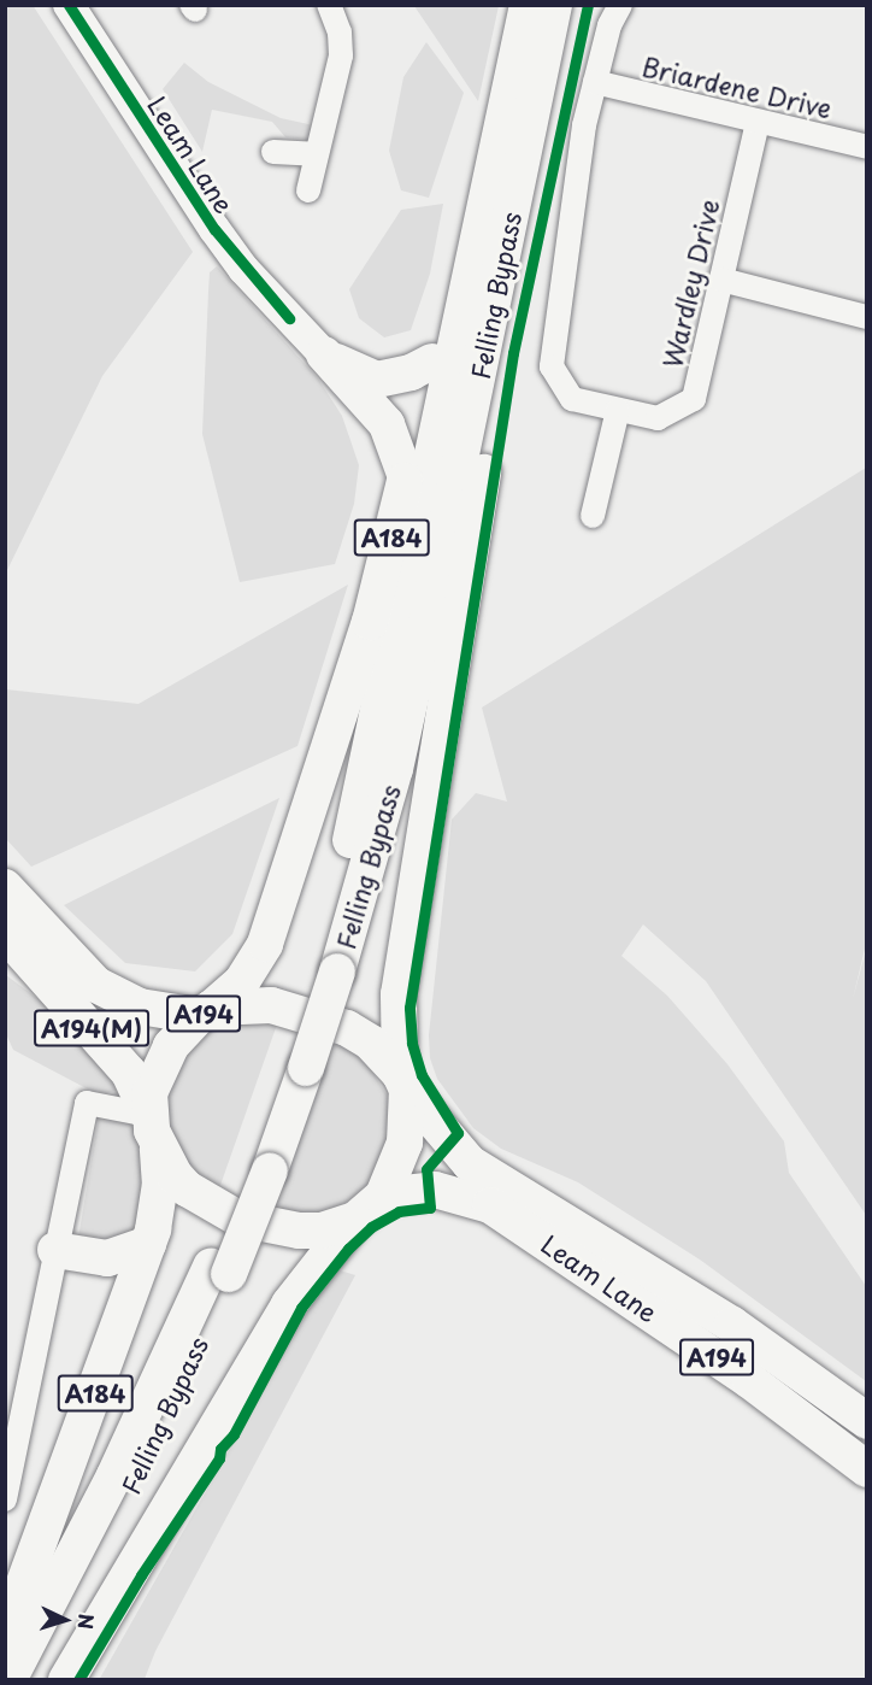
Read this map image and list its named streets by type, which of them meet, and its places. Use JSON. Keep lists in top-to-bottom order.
{
  "streets": {
    "highway": [
      "Leam Lane",
      "Felling Bypass",
      "A184",
      "A194",
      "A194(M)"
    ],
    "street": ["Briardene Drive", "Wardley Drive"]
  },
  "crossings": [
    ["Briardene Drive", "Wardley Drive"],
    ["Leam Lane", "A184"],
    ["Leam Lane", "A194"],
    ["Leam Lane", "A194(M)"],
    ["Felling Bypass", "A184"],
    ["A184", "A194"],
    ["A184", "A194(M)"],
    ["A194", "A194(M)"]
  ],
  "north": "right"
}
